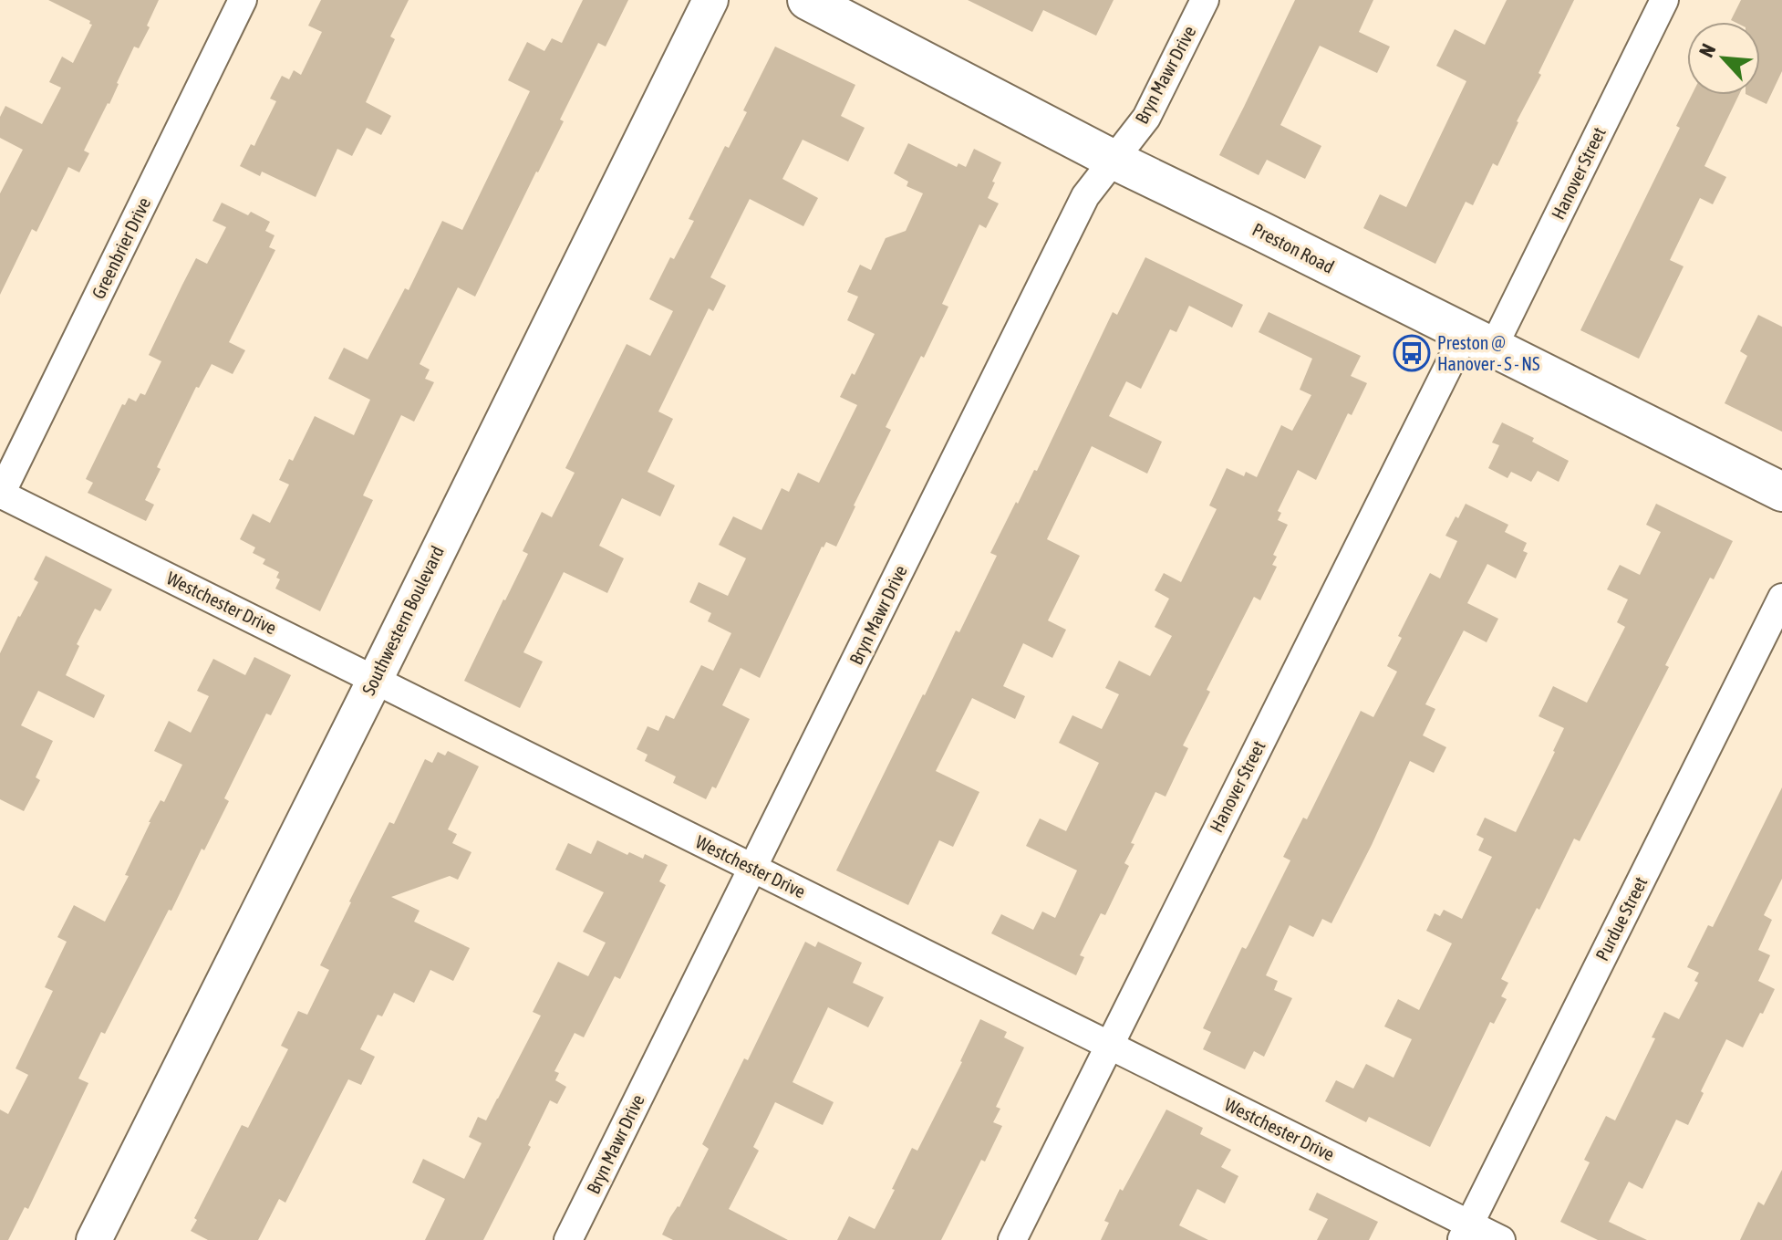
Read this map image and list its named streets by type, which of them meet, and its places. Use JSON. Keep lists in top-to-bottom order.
{
  "streets": {
    "main road": ["Preston Road"],
    "street": [
      "Bryn Mawr Drive",
      "Hanover Street",
      "Greenbrier Drive",
      "Westchester Drive",
      "Southwestern Boulevard",
      "Purdue Street"
    ]
  },
  "crossings": [
    ["Bryn Mawr Drive", "Preston Road"],
    ["Bryn Mawr Drive", "Westchester Drive"],
    ["Hanover Street", "Preston Road"],
    ["Hanover Street", "Westchester Drive"],
    ["Greenbrier Drive", "Westchester Drive"],
    ["Westchester Drive", "Southwestern Boulevard"],
    ["Westchester Drive", "Purdue Street"]
  ],
  "places": {
    "bus stop": ["Preston @ Hanover - S - NS"]
  },
  "north": "top left"
}
